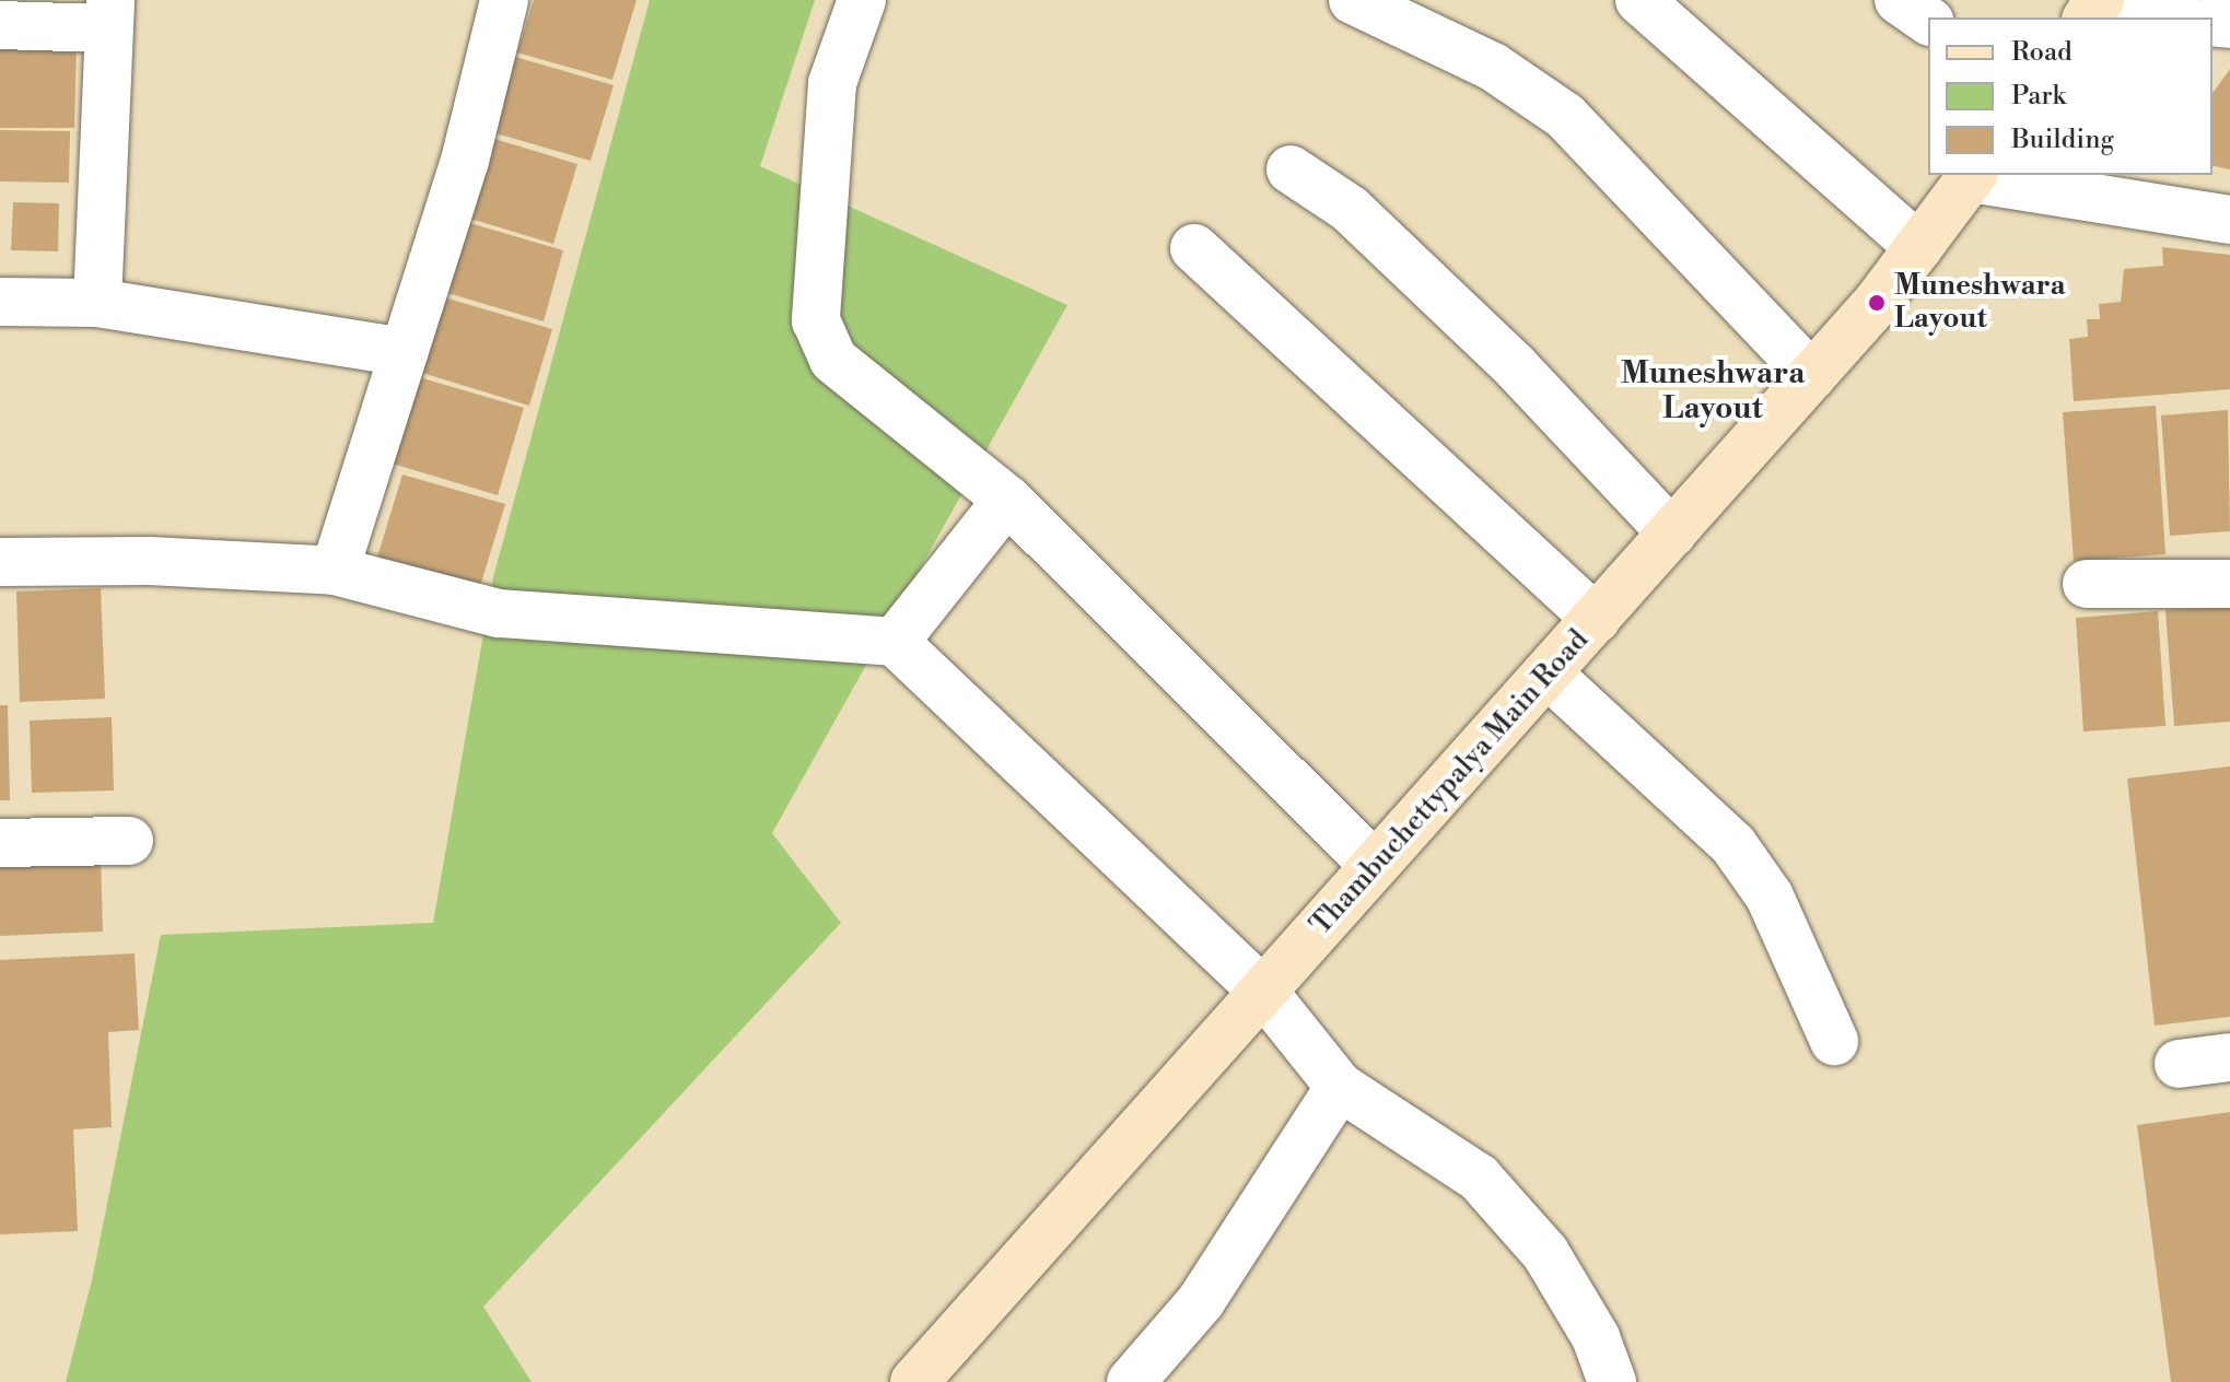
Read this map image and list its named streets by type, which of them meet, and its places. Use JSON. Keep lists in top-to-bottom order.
{
  "streets": {
    "main road": ["Thambuchettypalya Main Road"]
  },
  "districts": ["Muneshwara Layout"],
  "places": ["Muneshwara Layout"],
  "legend": ["Road", "Park", "Building"]
}
